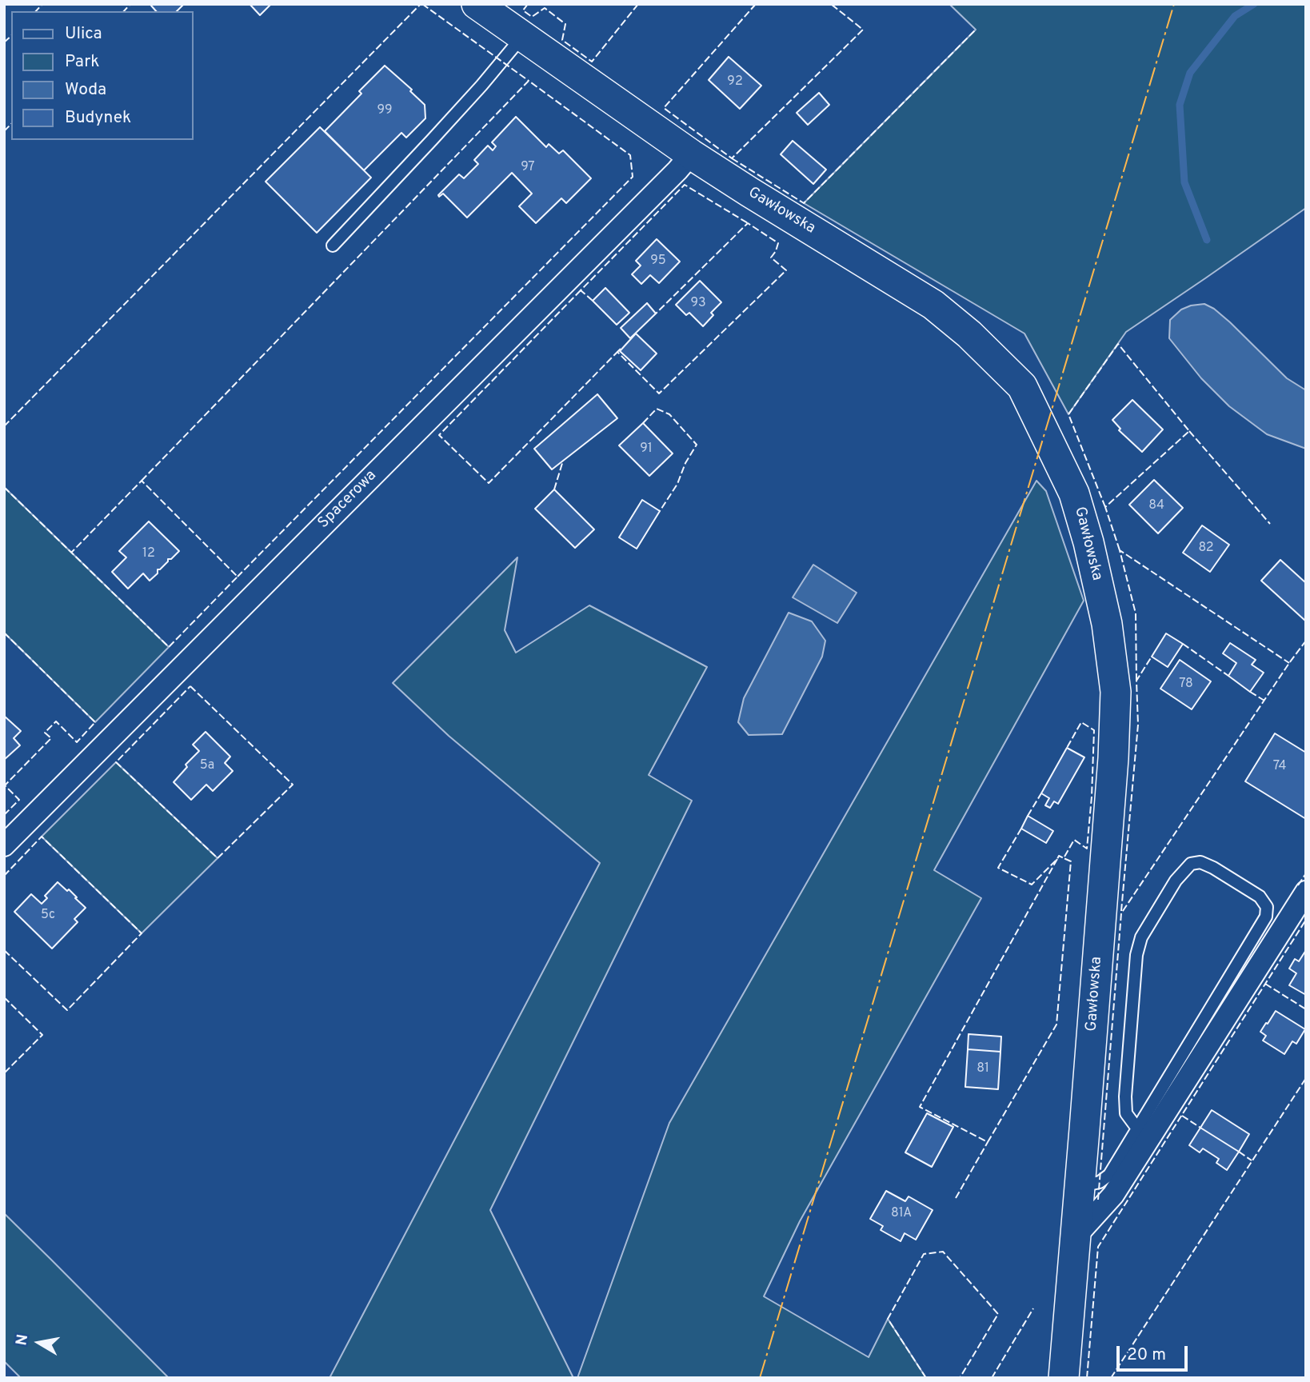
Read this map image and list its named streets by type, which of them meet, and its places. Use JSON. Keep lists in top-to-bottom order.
{
  "streets": {
    "street": ["Gawłowska", "Spacerowa"]
  },
  "crossings": [
    ["Gawłowska", "Spacerowa"]
  ],
  "house_numbers": [
    "92",
    "99",
    "97",
    "95",
    "93",
    "91",
    "84",
    "82",
    "12",
    "78",
    "5a",
    "74",
    "5c",
    "81",
    "81A"
  ],
  "legend": [
    "Ulica",
    "Park",
    "Woda",
    "Budynek"
  ],
  "scale_bar": "20 m",
  "north": "left"
}
